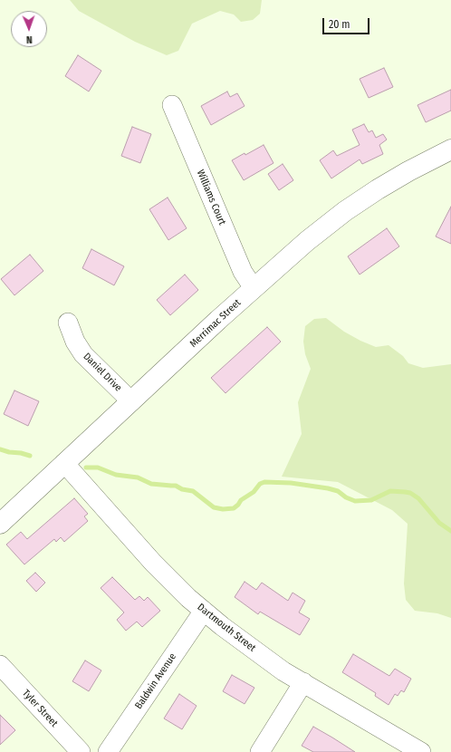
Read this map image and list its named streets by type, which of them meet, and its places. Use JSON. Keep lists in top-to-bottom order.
{
  "streets": {
    "main road": ["Merrimac Street"],
    "street": [
      "Williams Court",
      "Daniel Drive",
      "Dartmouth Street",
      "Baldwin Avenue",
      "Tyler Street"
    ]
  },
  "crossings": [
    ["Williams Court", "Merrimac Street"],
    ["Merrimac Street", "Daniel Drive"],
    ["Merrimac Street", "Dartmouth Street"],
    ["Dartmouth Street", "Baldwin Avenue"]
  ],
  "scale_bar": "20 m",
  "north": "bottom"
}
